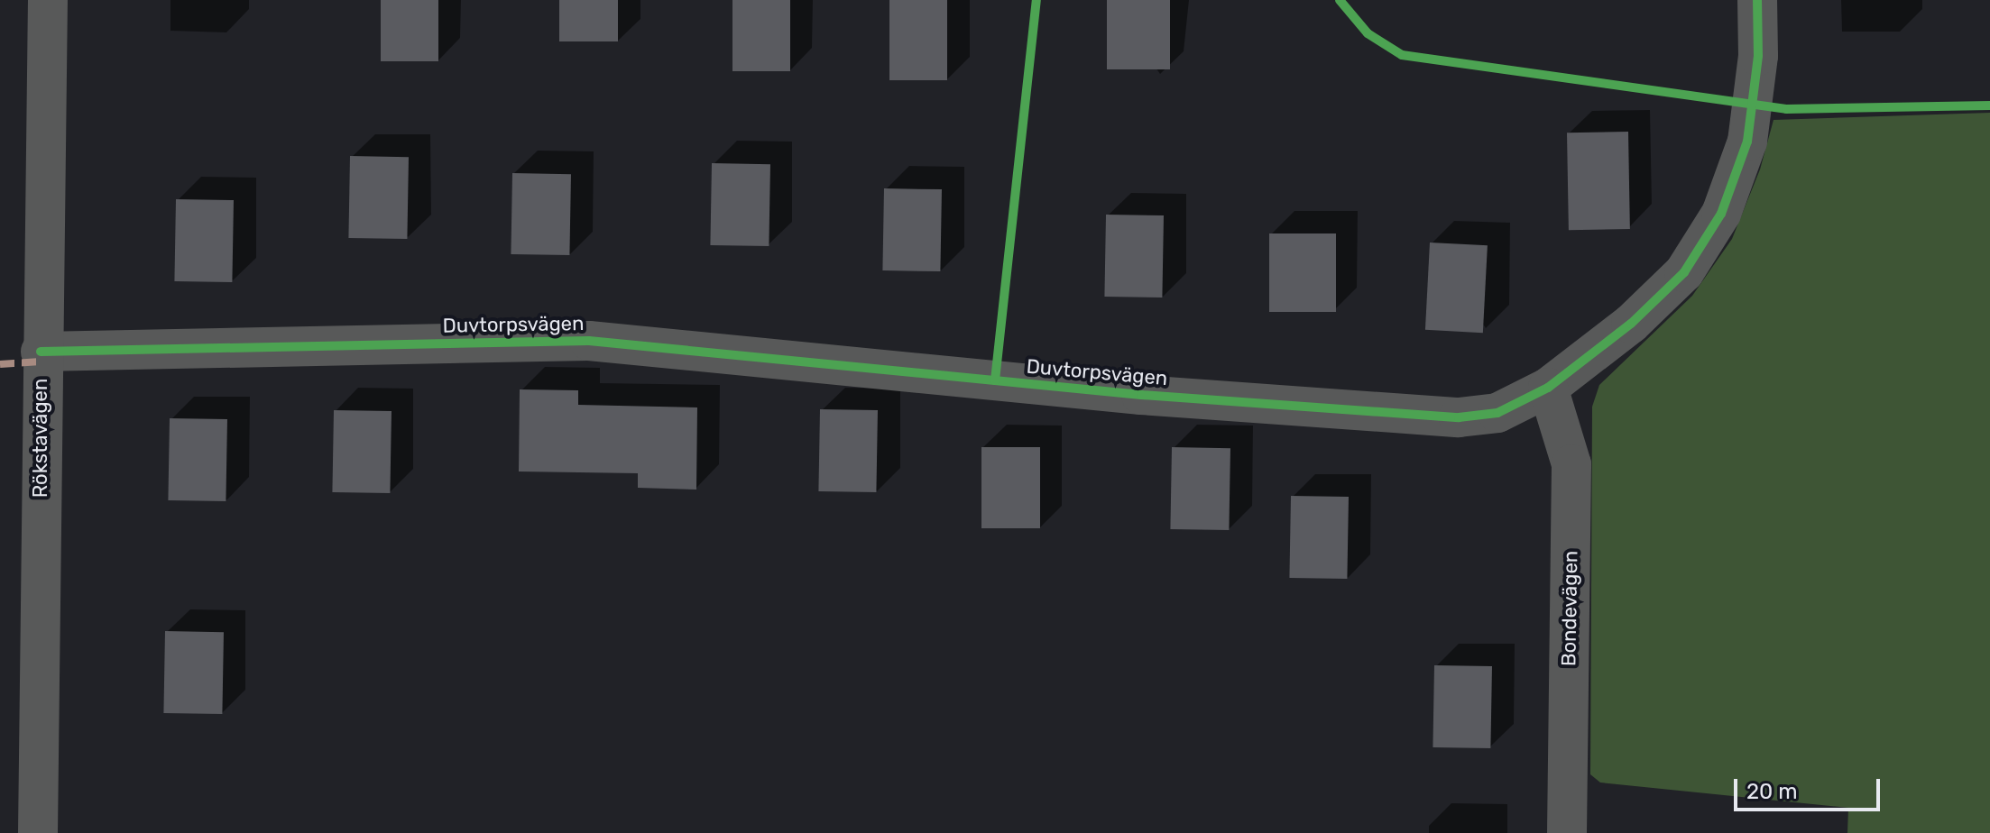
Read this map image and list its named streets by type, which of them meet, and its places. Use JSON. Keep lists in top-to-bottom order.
{
  "streets": {
    "street": ["Duvtorpsvägen", "Rökstavägen", "Bondevägen"]
  },
  "crossings": [
    ["Duvtorpsvägen", "Rökstavägen"],
    ["Duvtorpsvägen", "Bondevägen"]
  ],
  "scale_bar": "20 m"
}
